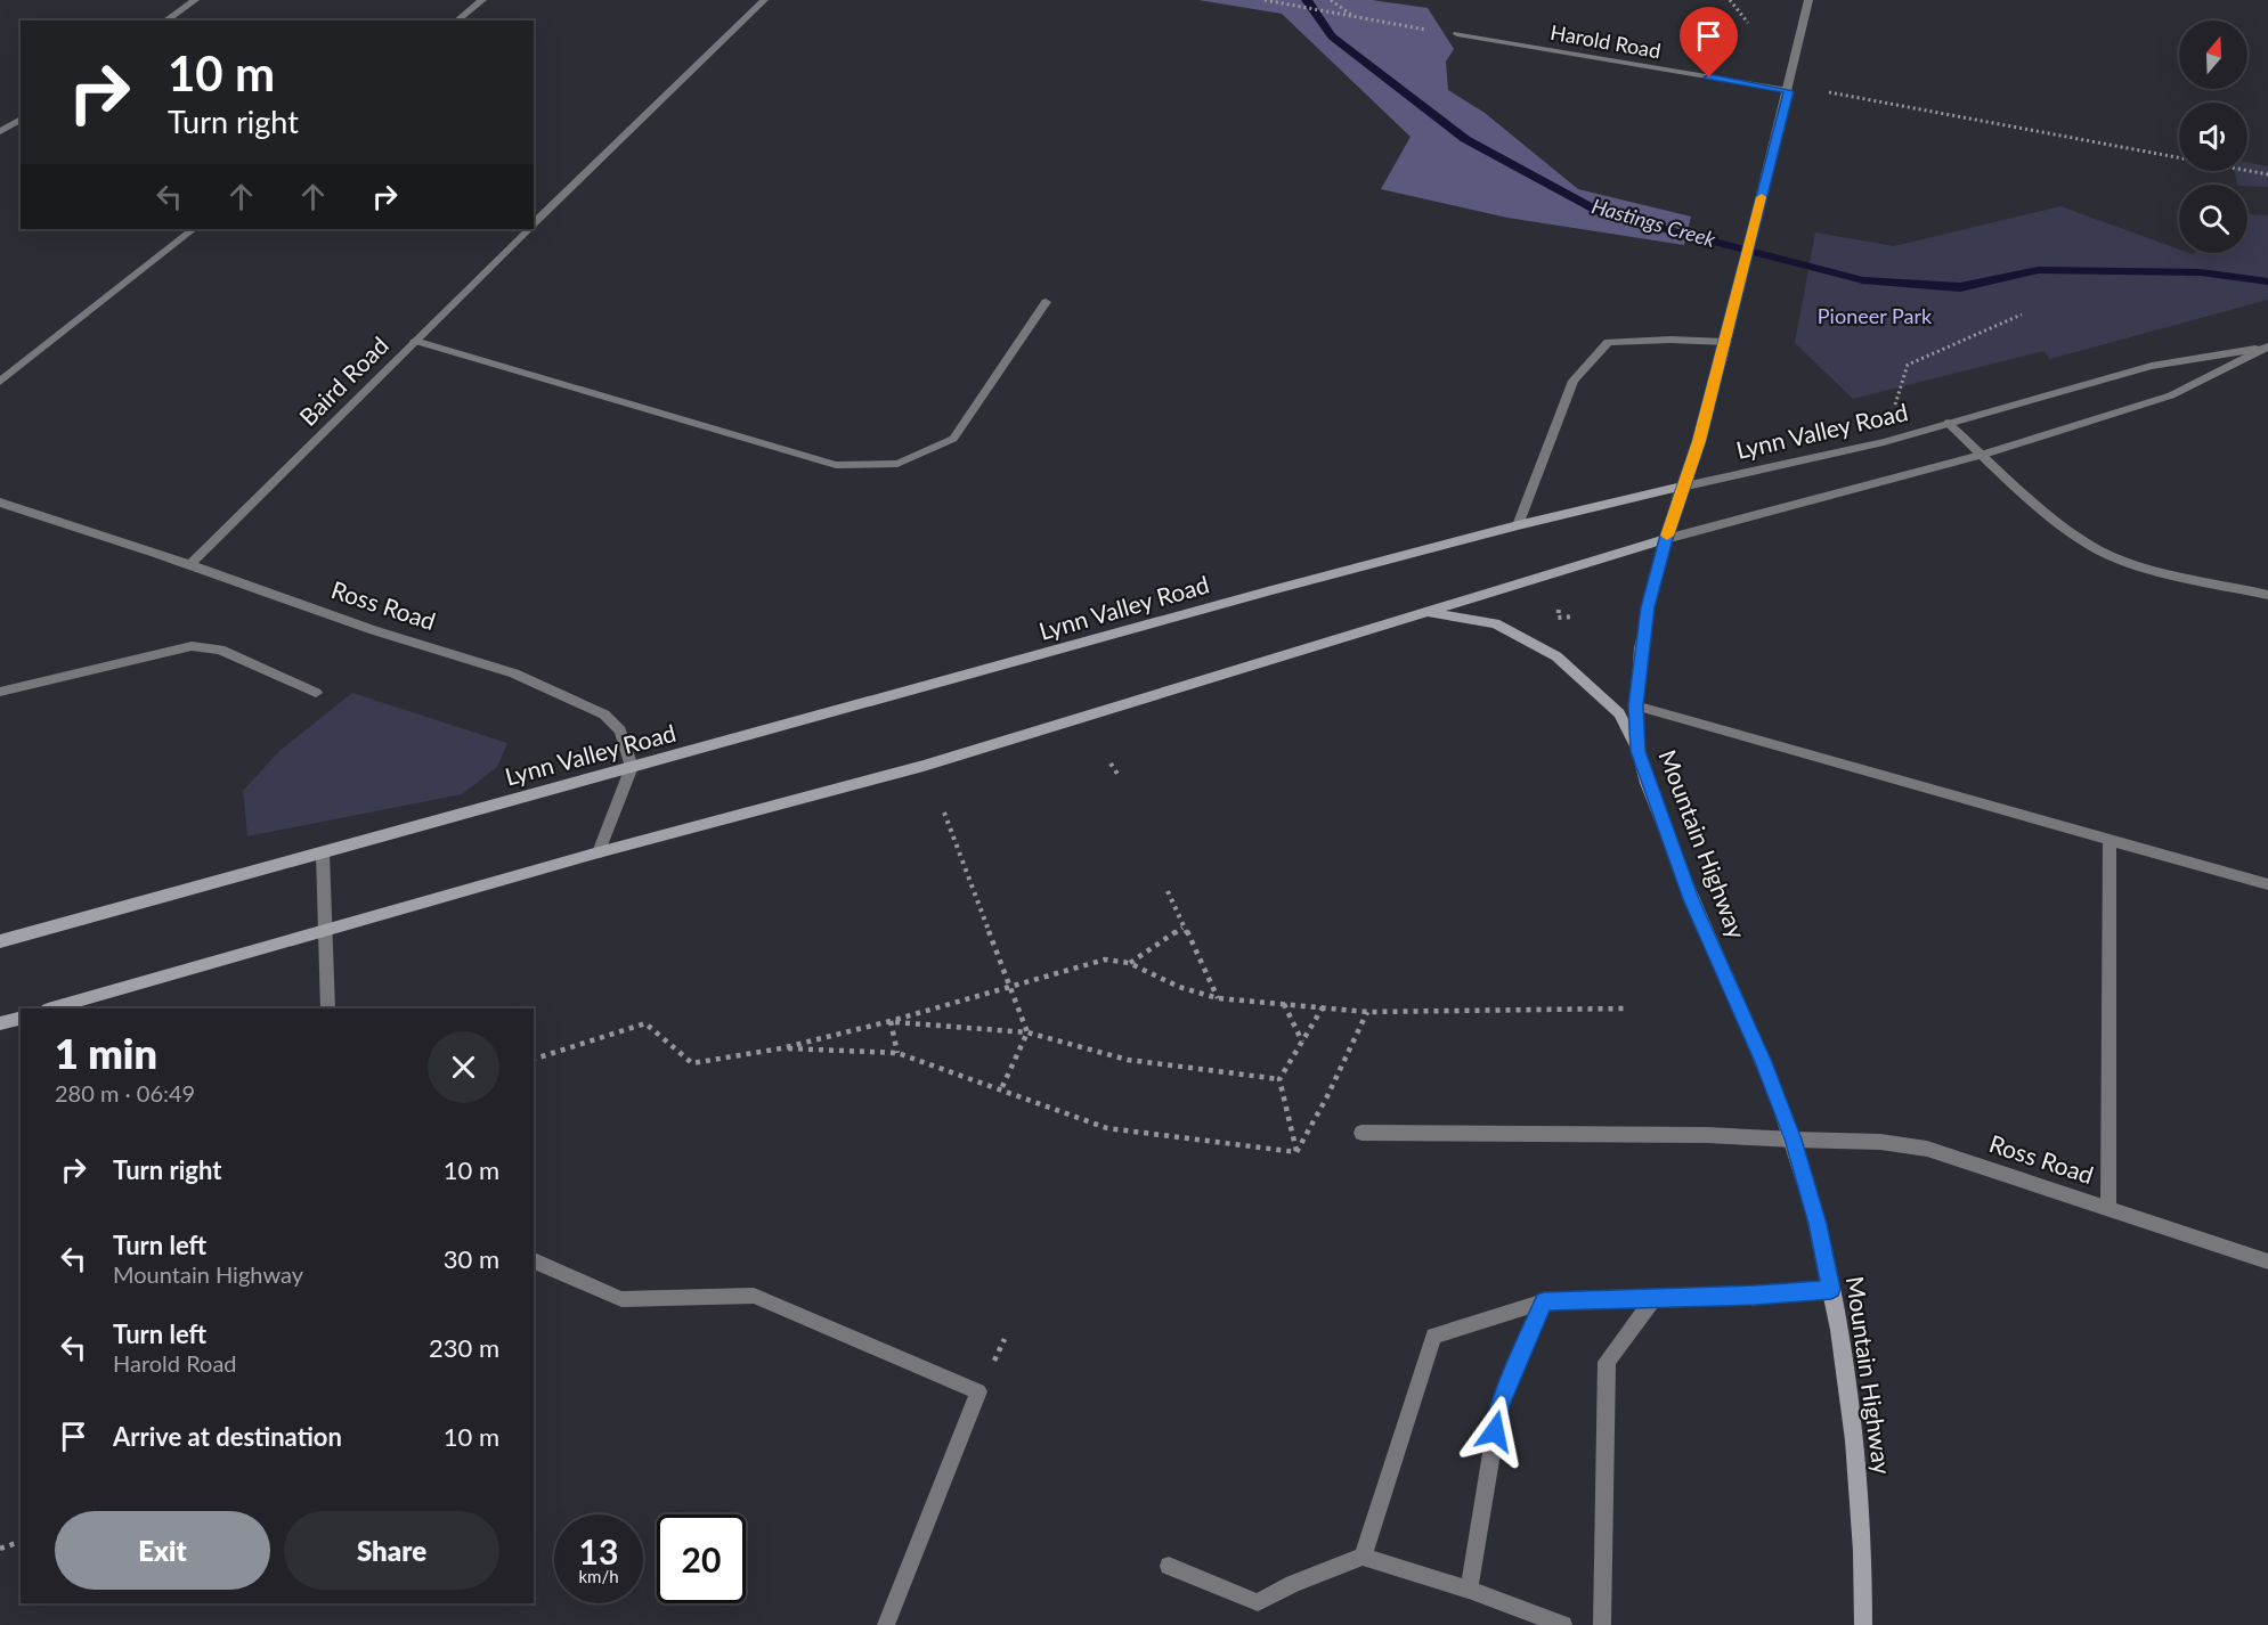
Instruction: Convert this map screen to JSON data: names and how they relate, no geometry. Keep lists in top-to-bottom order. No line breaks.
{"streets":{"main road":["Lynn Valley Road","Mountain Highway"],"street":["Harold Road","Baird Road","Ross Road"]},"crossings":[["Harold Road","Mountain Highway"],["Baird Road","Ross Road"],["Lynn Valley Road","Ross Road"],["Lynn Valley Road","Mountain Highway"],["Ross Road","Mountain Highway"]],"water":["Hastings Creek"],"parks":["Pioneer Park"],"north":"top","page":{"turn":["10 m","Turn right"],"heading":["1 min","280 m · 06:49"],"list":[{"name":"Turn right","value":"10 m"},{"name":"Turn left","note":"Mountain Highway","value":"30 m"},{"name":"Turn left","note":"Harold Road","value":"230 m"},{"name":"Arrive at destination","value":"10 m"}],"buttons":["Exit","Share"],"speed":"13 km/h","limit":"20"}}
